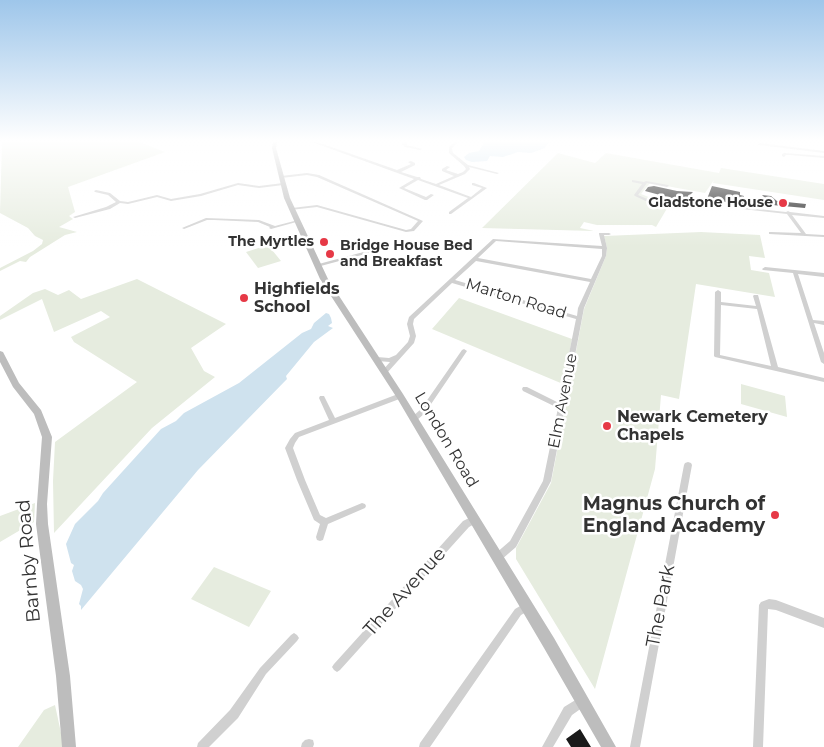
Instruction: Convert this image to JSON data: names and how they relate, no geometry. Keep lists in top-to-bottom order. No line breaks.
{"streets":{"main road":["London Road","Barnby Road"],"street":["Marton Road","Elm Avenue","The Avenue","The Park"]},"crossings":[["Marton Road","Elm Avenue"],["Elm Avenue","London Road"],["London Road","The Avenue"]],"places":["Gladstone House","The Myrtles","Bridge House Bed and Breakfast","Highfields School","Newark Cemetery Chapels","Magnus Church of England Academy"]}
